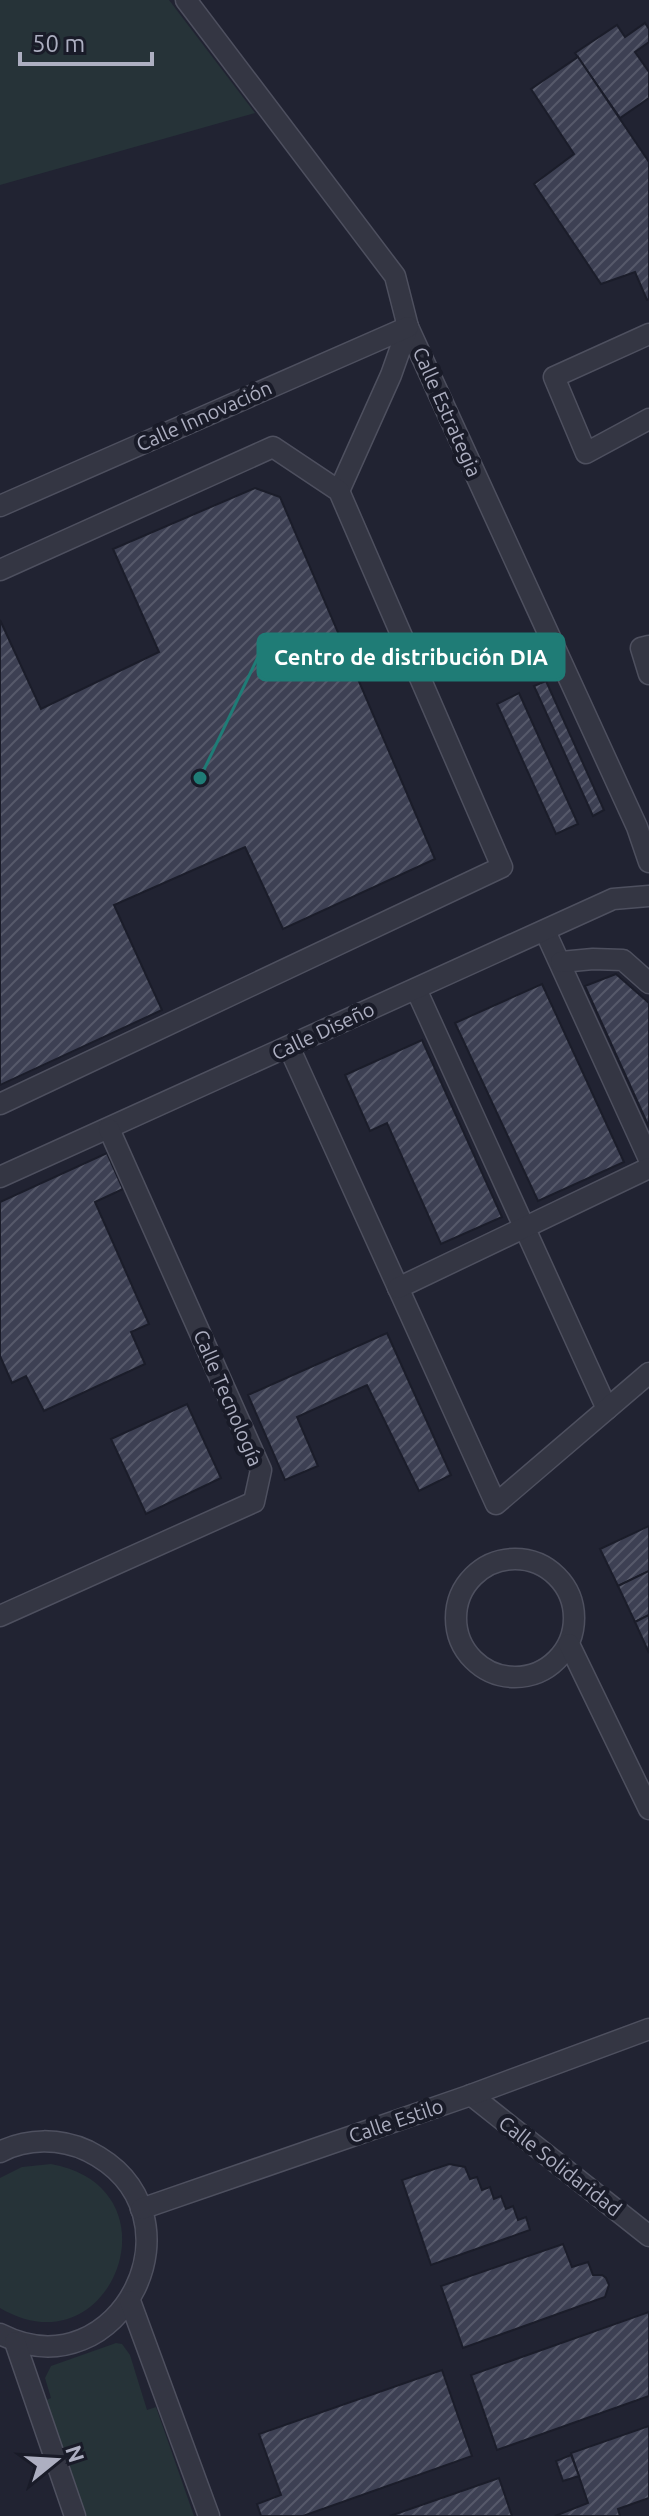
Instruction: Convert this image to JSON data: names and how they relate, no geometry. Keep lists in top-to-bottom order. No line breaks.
{"streets":{"street":["Calle Estrategia","Calle Innovación","Calle Diseño","Calle Tecnología","Calle Estilo","Calle Solidaridad"]},"crossings":[["Calle Estrategia","Calle Innovación"],["Calle Diseño","Calle Tecnología"],["Calle Estilo","Calle Solidaridad"]],"places":["Centro de distribución DIA"],"scale_bar":"50 m","north":"right"}
